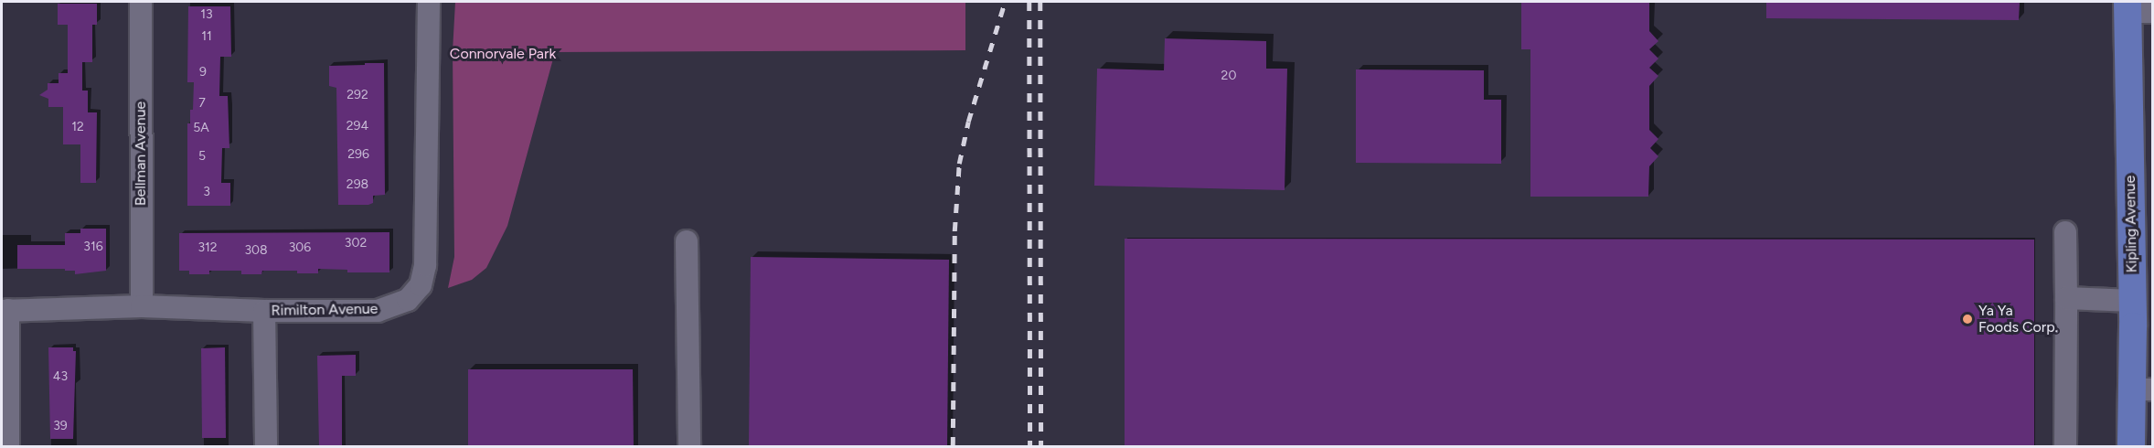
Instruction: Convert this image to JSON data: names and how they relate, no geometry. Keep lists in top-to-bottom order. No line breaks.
{"streets":{"main road":["Kipling Avenue"],"street":["Bellman Avenue","Rimilton Avenue"]},"crossings":[["Bellman Avenue","Rimilton Avenue"]],"parks":["Connorvale Park"],"places":["Ya Ya Foods Corp."],"house_numbers":["13","11","9","20","292","7","294","12","5A","296","5","298","3","302","316","312","306","308","43","39"]}
